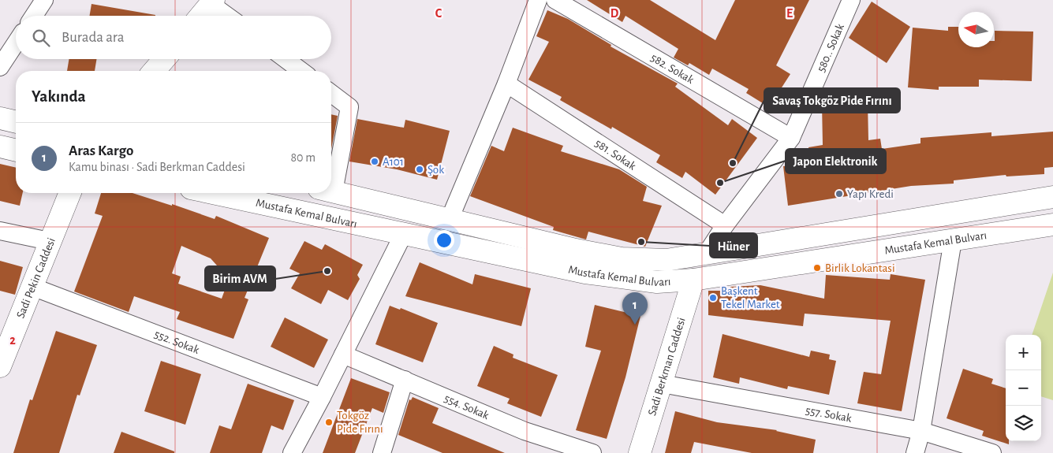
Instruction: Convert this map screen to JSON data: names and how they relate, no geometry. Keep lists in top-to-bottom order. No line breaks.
{"streets":{"main road":["Mustafa Kemal Bulvarı","Sadi Pekin Caddesi","Sadi Berkman Caddesi"],"street":["580.. Sokak","582. Sokak","581. Sokak","552. Sokak","554. Sokak","557. Sokak"]},"crossings":[["580.. Sokak","582. Sokak"],["580.. Sokak","581. Sokak"],["580.. Sokak","Mustafa Kemal Bulvarı"],["Mustafa Kemal Bulvarı","Sadi Berkman Caddesi"],["Sadi Pekin Caddesi","552. Sokak"],["Sadi Berkman Caddesi","557. Sokak"]],"places":["A101","Savaş Tokgöz Pide Fırını","Şok","Japon Elektronik","Yapı Kredi","Hüner","Birlik Lokantasi","Birim AVM","Başkent Tekel Market","Tokgöz Pide Fırını"],"north":"left","page":{"search":"Burada ara","heading":"Yakında","list":[{"mark":"1","name":"Aras Kargo","note":"Kamu binası · Sadi Berkman Caddesi","value":"80 m"}],"pins":"1","map_buttons":["+","−"]},"grid":{"columns":["C","D","E"],"rows":["2"]}}
